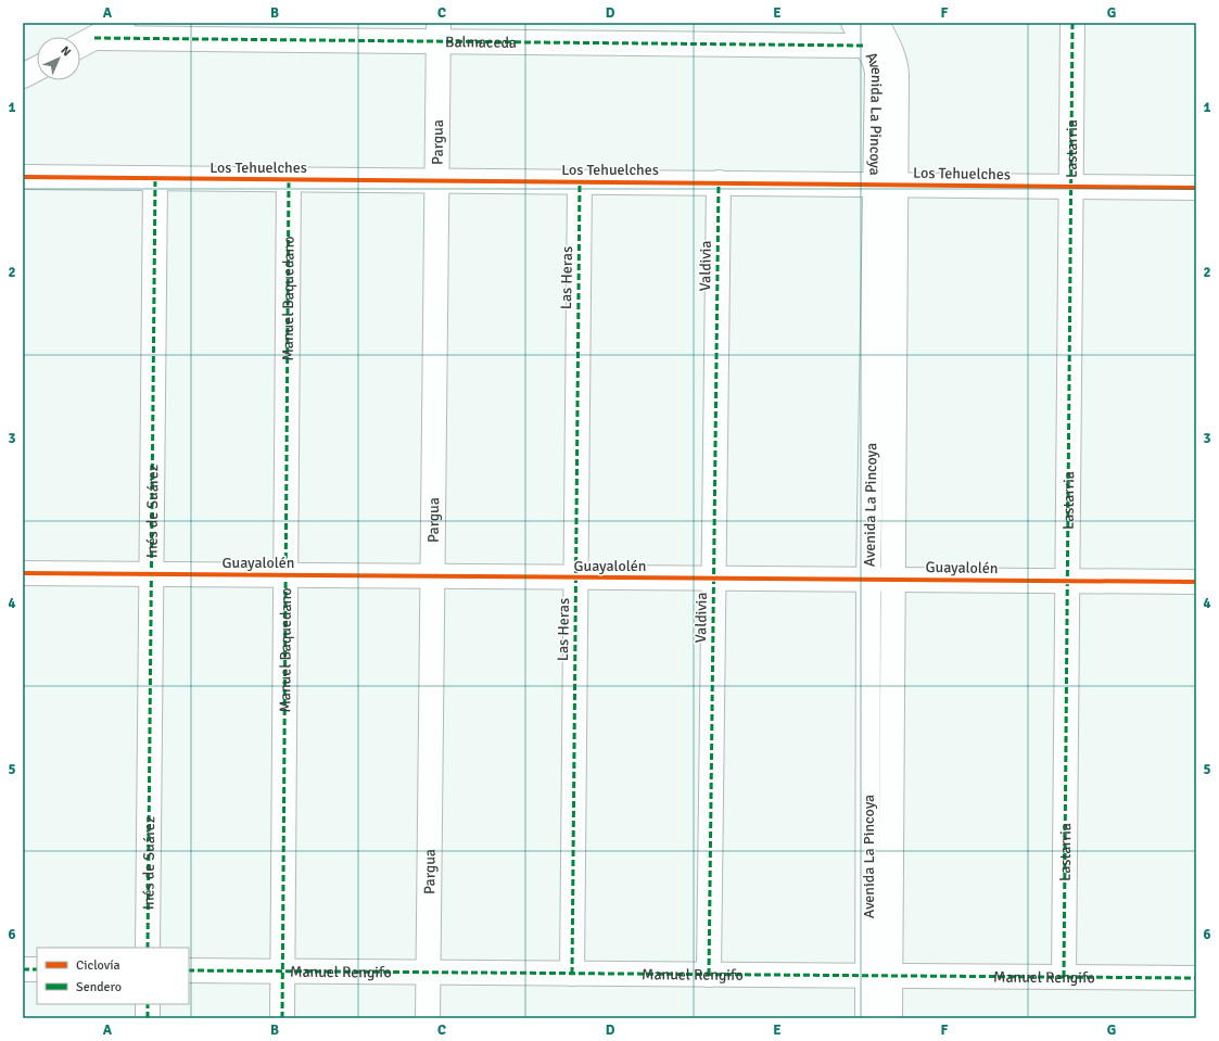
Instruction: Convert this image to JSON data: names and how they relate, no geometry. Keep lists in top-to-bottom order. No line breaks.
{"streets":{"street":["Balmaceda","Avenida La Pincoya","Pargua","Lastarria","Los Tehuelches","Valdivia","Las Heras","Manuel Baquedano","Inés de Suárez","Guayalolén","Manuel Rengifo"]},"crossings":[["Balmaceda","Avenida La Pincoya"],["Balmaceda","Pargua"],["Avenida La Pincoya","Los Tehuelches"],["Avenida La Pincoya","Guayalolén"],["Avenida La Pincoya","Manuel Rengifo"],["Pargua","Los Tehuelches"],["Pargua","Guayalolén"],["Pargua","Manuel Rengifo"],["Lastarria","Los Tehuelches"],["Lastarria","Guayalolén"],["Lastarria","Manuel Rengifo"],["Los Tehuelches","Valdivia"],["Los Tehuelches","Las Heras"],["Los Tehuelches","Manuel Baquedano"],["Los Tehuelches","Inés de Suárez"],["Valdivia","Guayalolén"],["Valdivia","Manuel Rengifo"],["Las Heras","Guayalolén"],["Las Heras","Manuel Rengifo"],["Manuel Baquedano","Guayalolén"],["Manuel Baquedano","Manuel Rengifo"],["Inés de Suárez","Guayalolén"]],"legend":["Ciclovía","Sendero"],"north":"top right","grid":{"columns":["A","B","C","D","E","F","G"],"rows":["1","2","3","4","5","6"]}}
